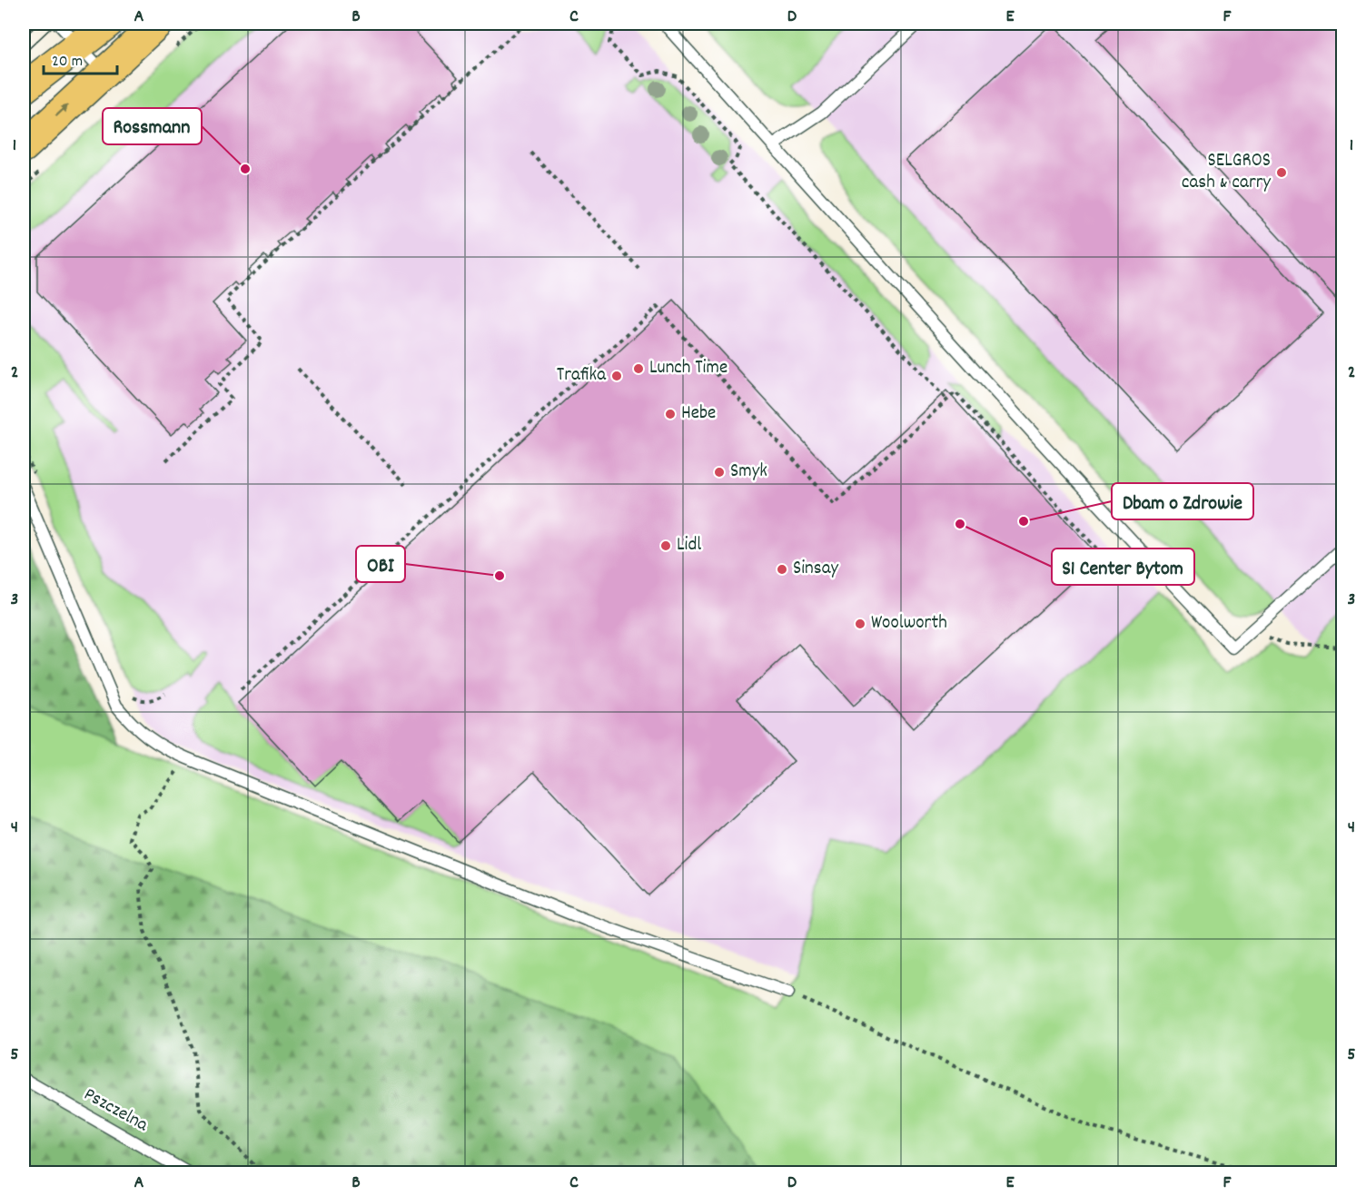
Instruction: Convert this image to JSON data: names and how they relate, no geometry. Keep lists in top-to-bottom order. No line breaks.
{"streets":{"lane":["Pszczelna"]},"places":["Rossmann","SELGROS cash & carry","Lunch Time","Trafika","Hebe","Smyk","Dbam o Zdrowie","S1 Center Bytom","Lidl","Sinsay","OBI","Woolworth"],"scale_bar":"20 m","grid":{"columns":["A","B","C","D","E","F"],"rows":["1","2","3","4","5"]}}
